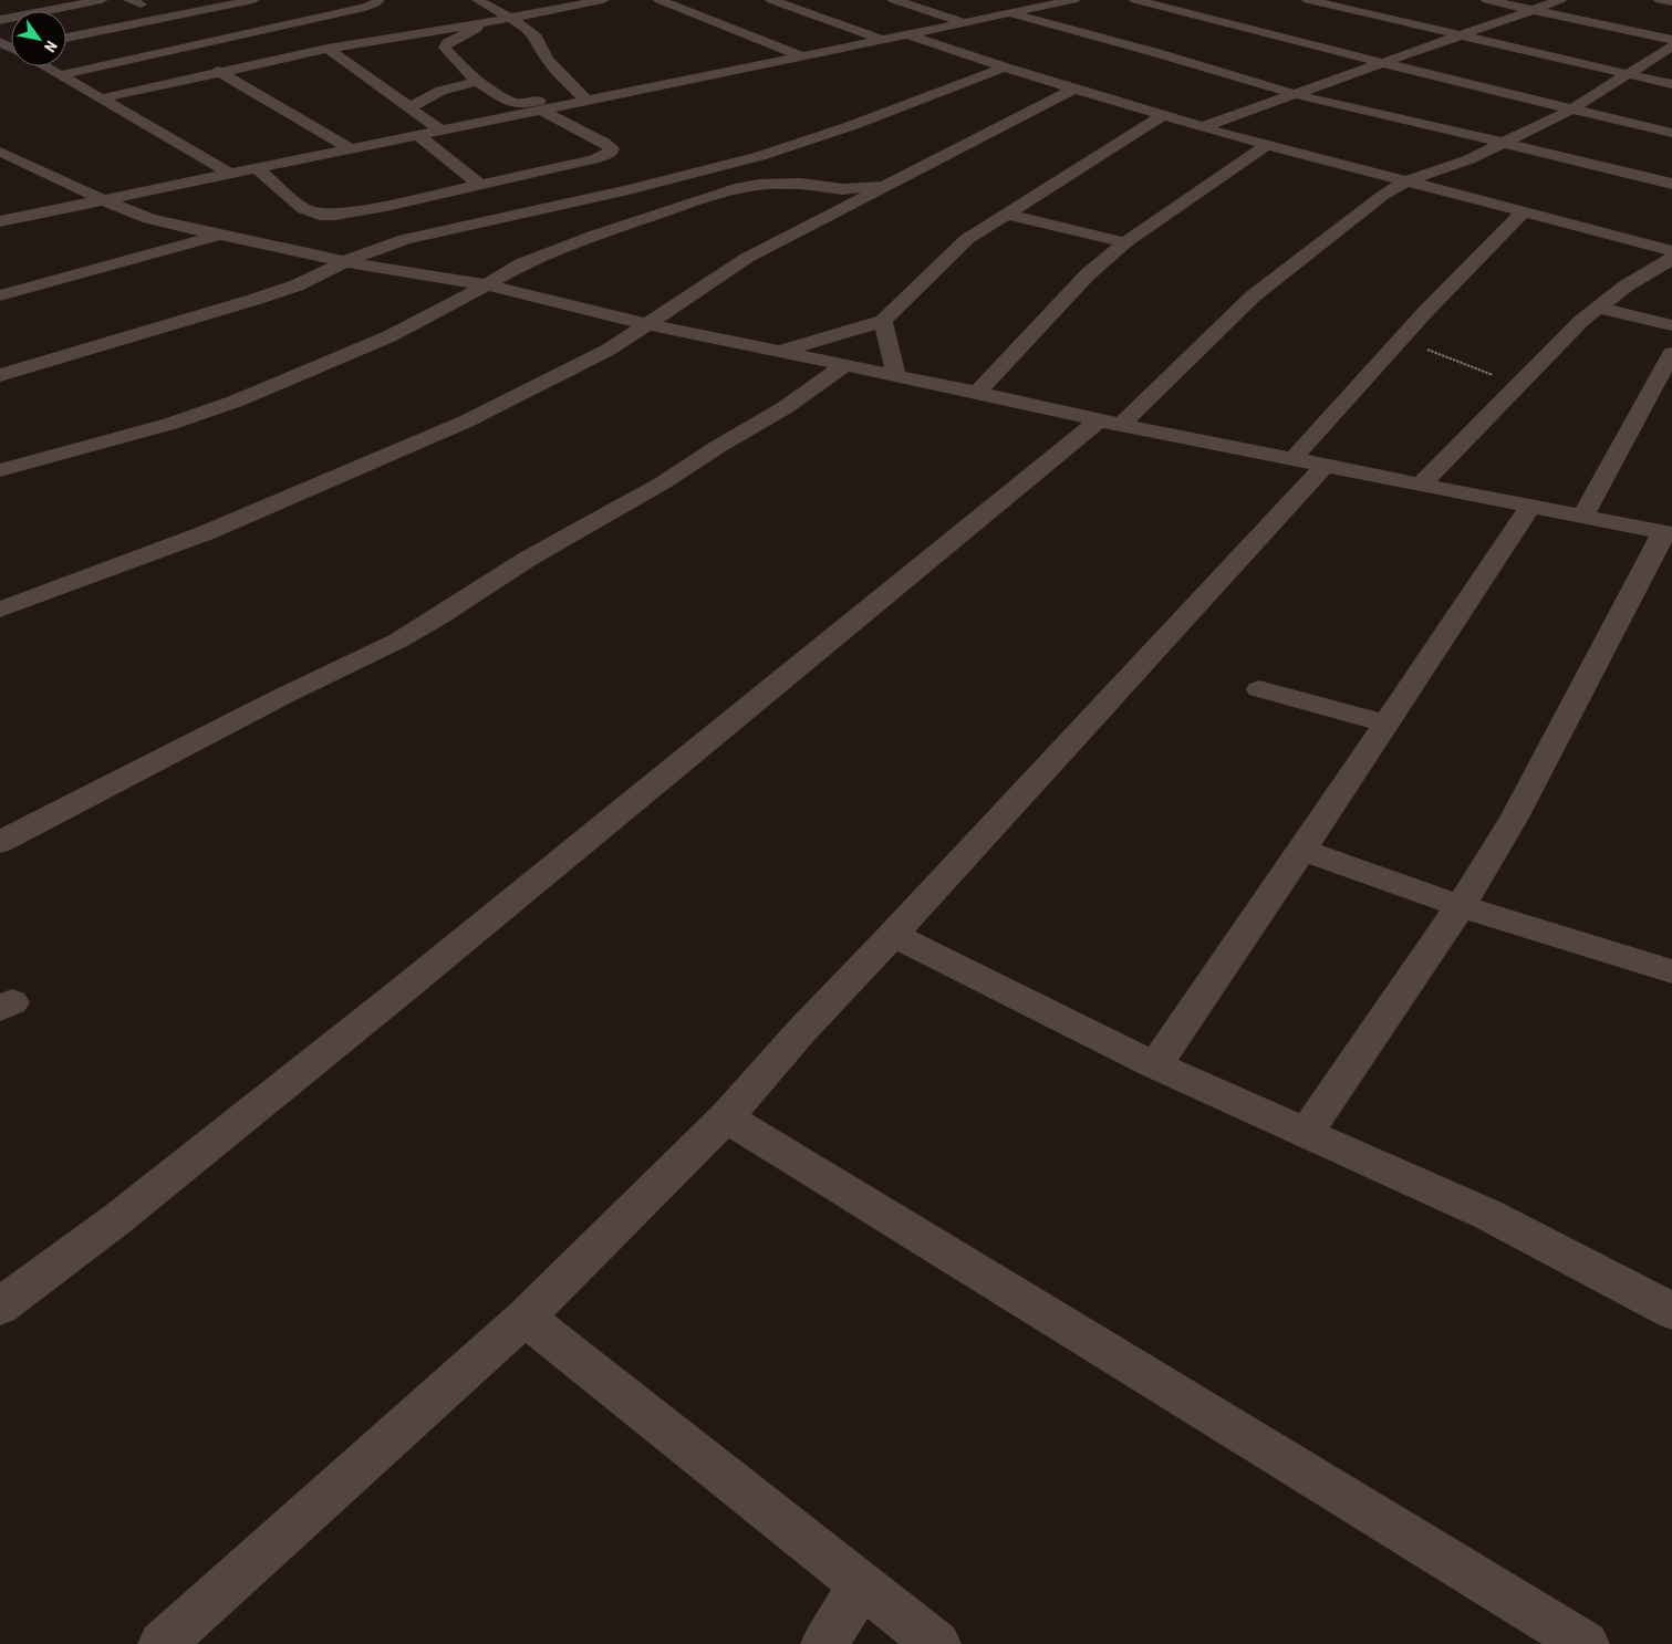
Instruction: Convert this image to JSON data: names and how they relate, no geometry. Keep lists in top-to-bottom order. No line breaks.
{"north":"bottom right"}
